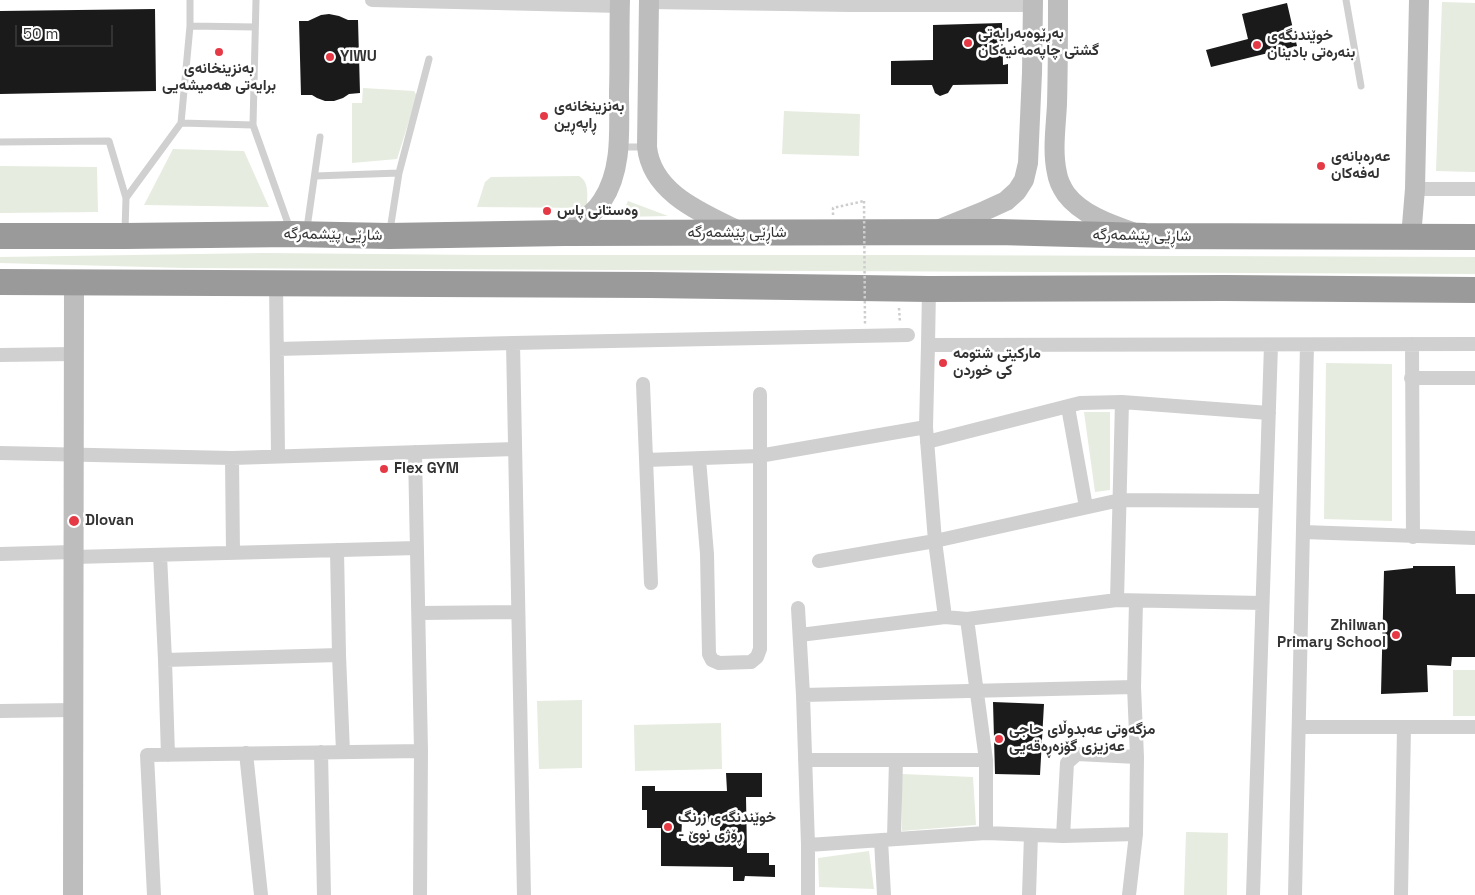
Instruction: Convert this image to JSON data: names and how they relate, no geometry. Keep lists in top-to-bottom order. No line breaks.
{"streets":{"highway":["شاڕێی پێشمەرگە"]},"places":["بەڕێوەبەرایەتی گشتی چاپەمەنیەکان","خوێندنگەی بنەرەتی بادینان","بەنزینخانەی برایەتی هەمیشەیی","YIWU","بەنزینخانەی ڕاپەڕین","عەرەبانەی لەفەکان","وەستانی پاس","مارکیتی شتومه کی خوردن","Flex GYM","Dlovan","Zhilwan Primary School","مزگەوتی عەبدوڵای حاجی عەزیزی گۆزەڕەقەیی","خوێندنگەی زرنگ - ڕۆژی نوێ"],"scale_bar":"50 m"}
